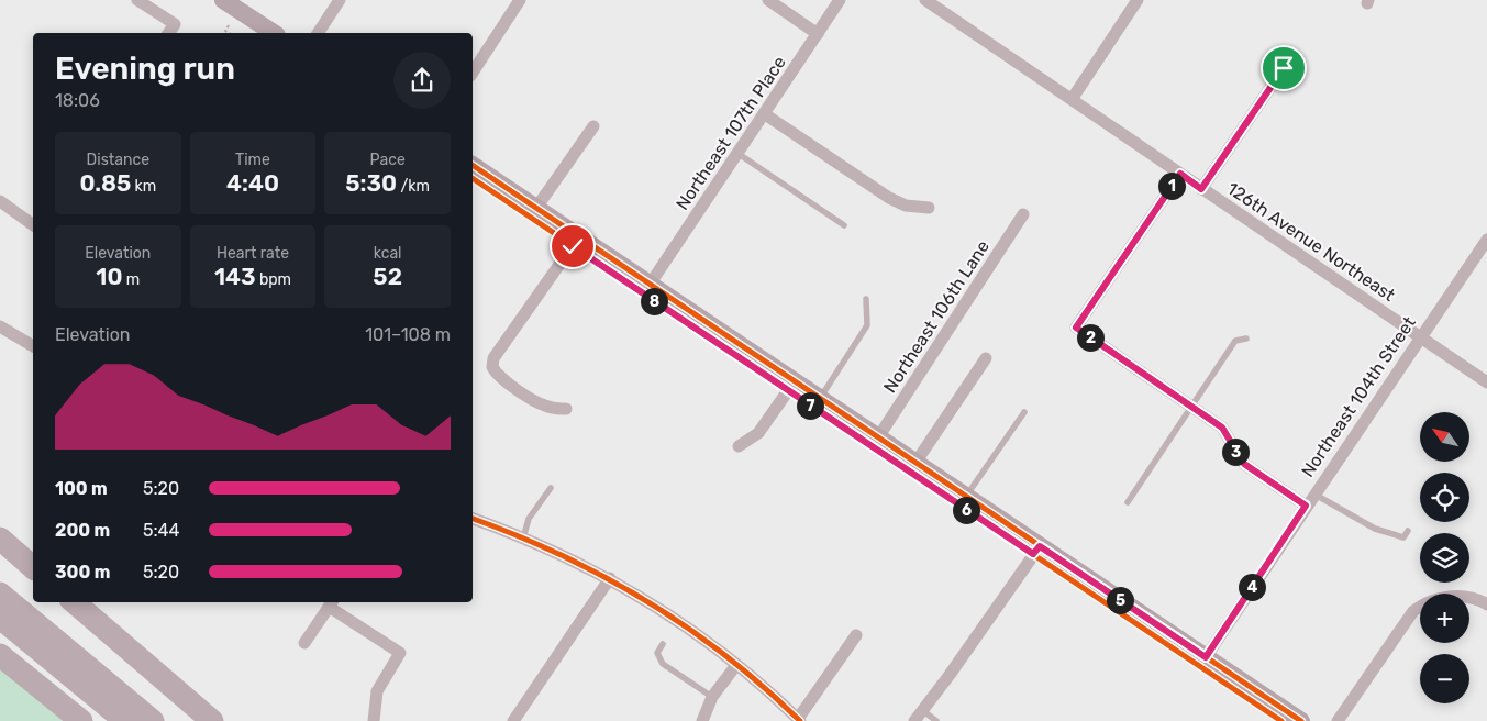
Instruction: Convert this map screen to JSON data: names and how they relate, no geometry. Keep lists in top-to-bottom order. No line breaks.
{"streets":{"street":["Northeast 107th Place","126th Avenue Northeast","Northeast 106th Lane","Northeast 104th Street"]},"crossings":[["126th Avenue Northeast","Northeast 104th Street"]],"north":"top left","page":{"heading":["Evening run","18:06"],"stats":[["Distance","0.85 km"],["Time","4:40"],["Pace","5:30 /km"],["Elevation","10 m"],["Heart rate","143 bpm"],["kcal","52"]],"pins":["1","8","2","7","3","6","4","5"],"chart":["Elevation","101–108 m"],"map_buttons":["+","−"],"list":[{"name":"100 m","note":"5:20"},{"name":"200 m","note":"5:44"},{"name":"300 m","note":"5:20"}]}}
